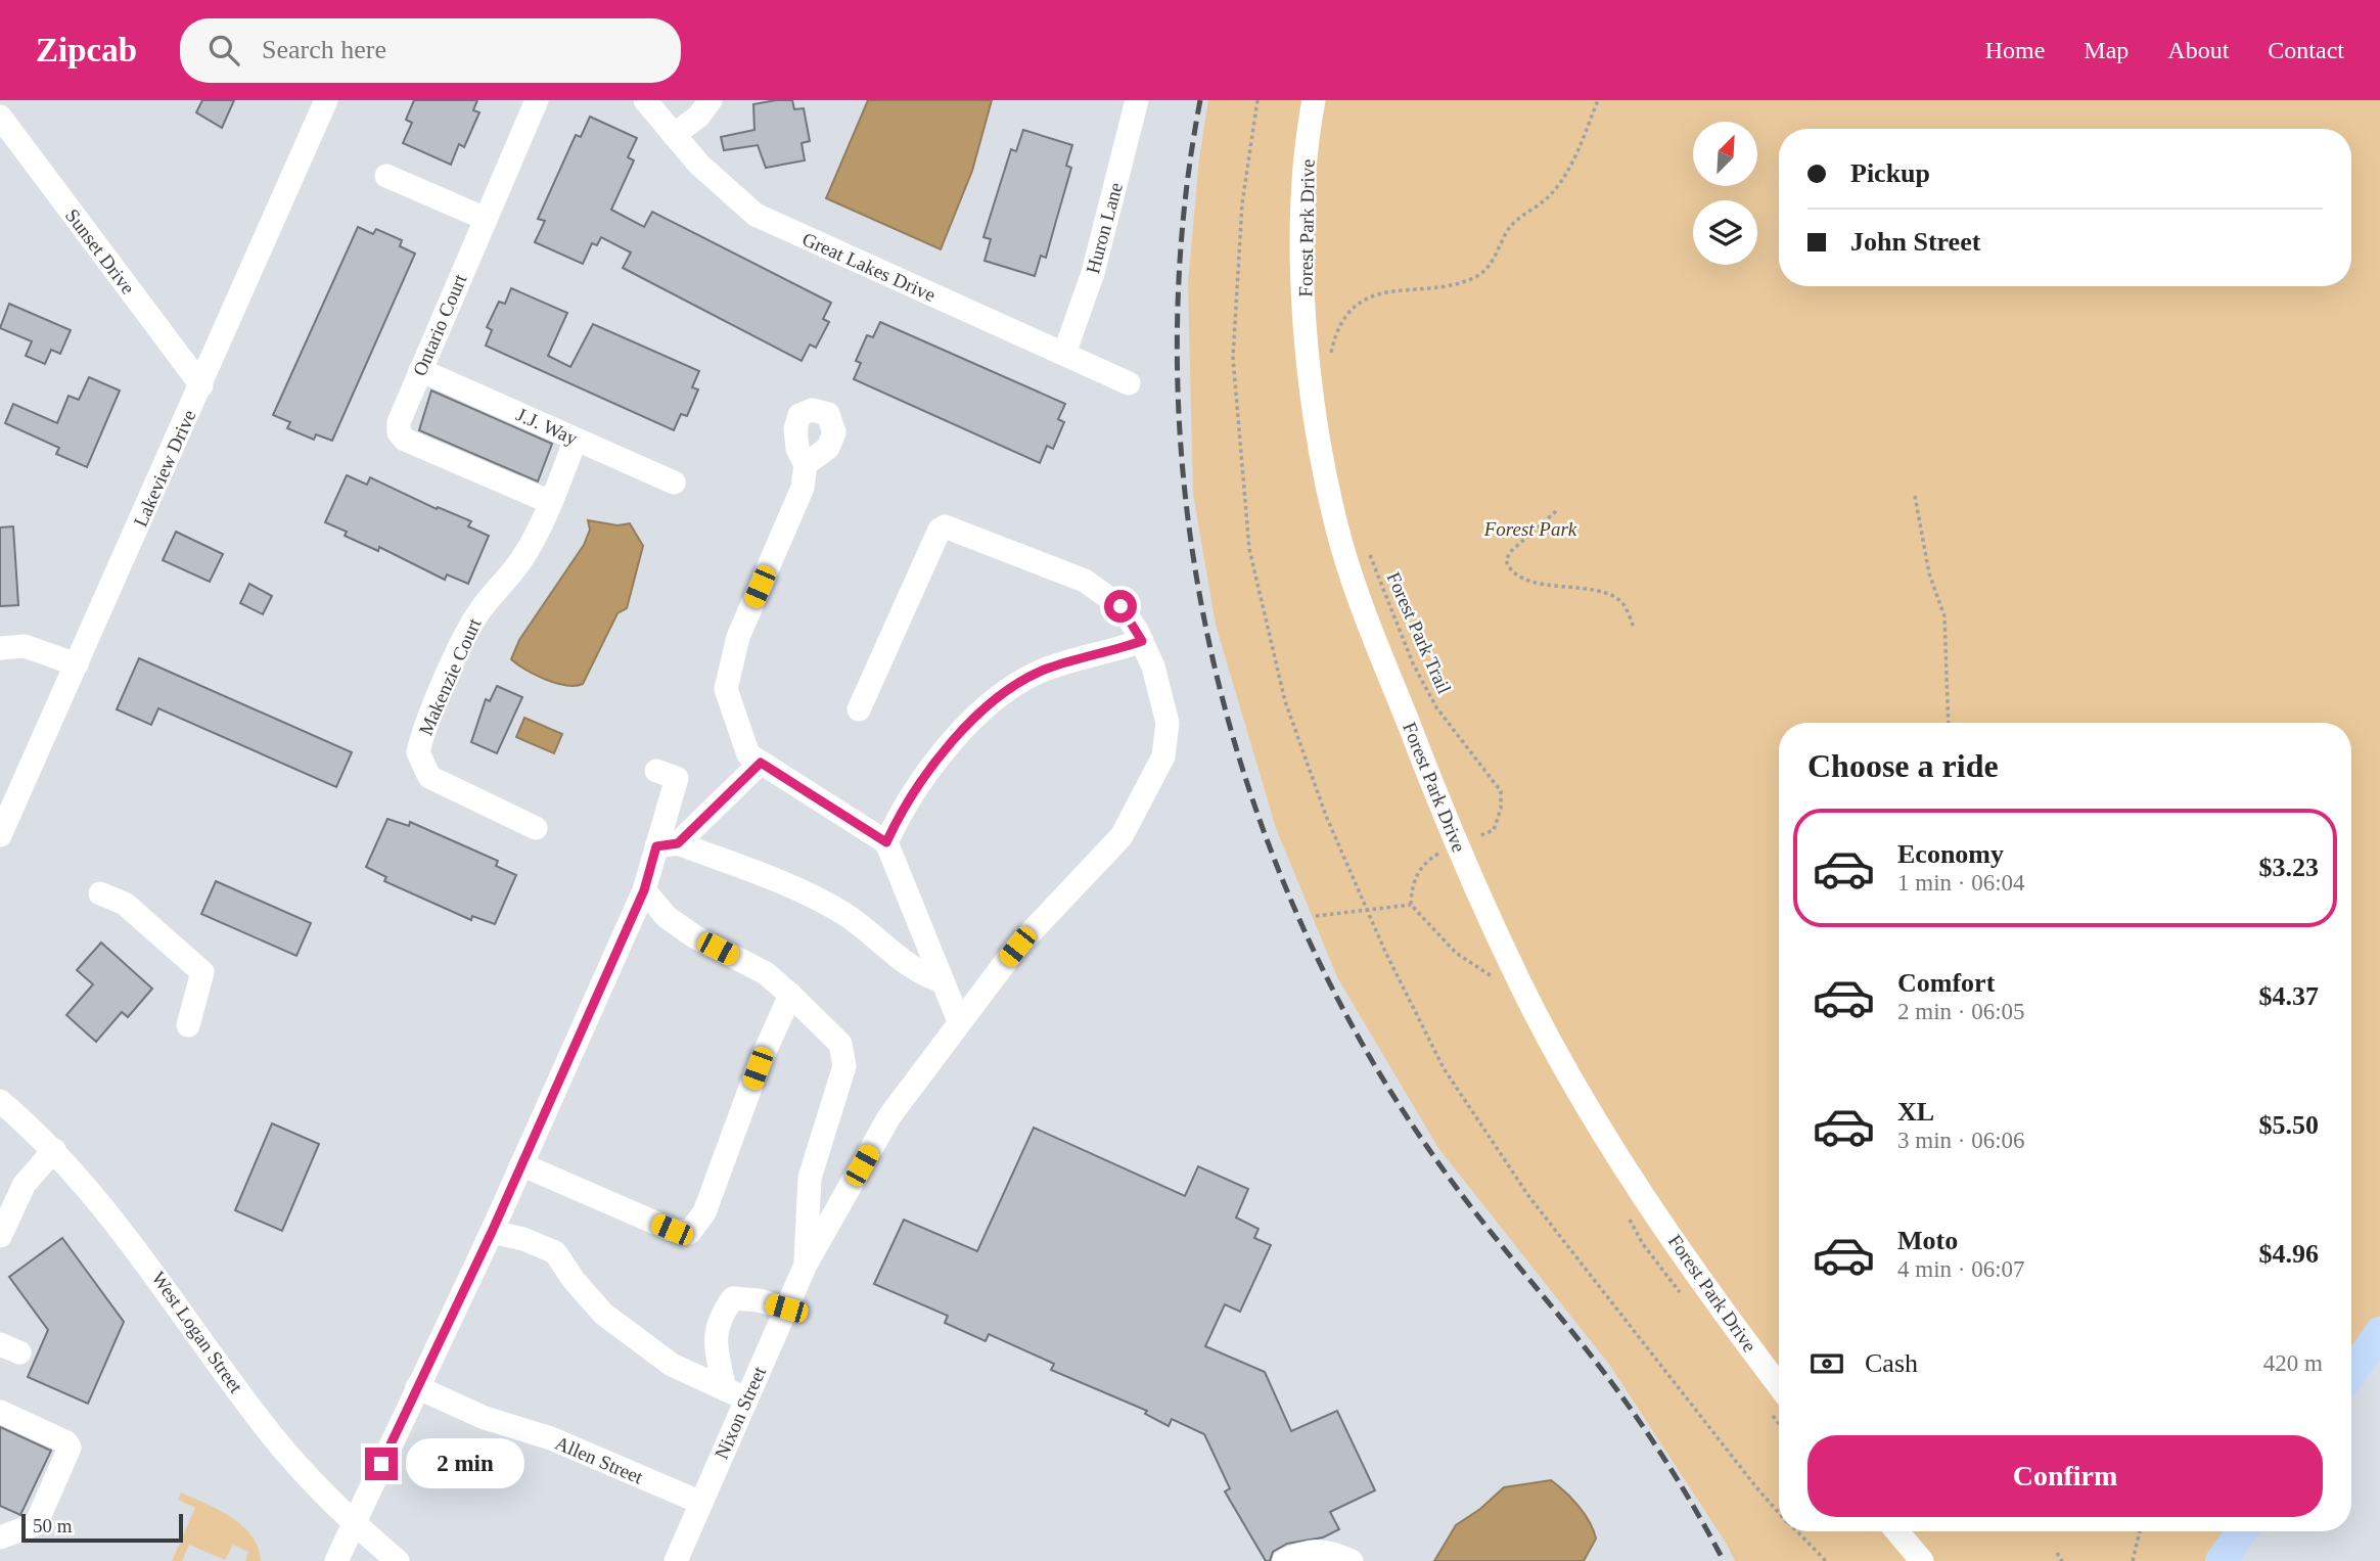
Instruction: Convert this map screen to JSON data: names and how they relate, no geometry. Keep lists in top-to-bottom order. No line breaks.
{"streets":{"street":["Huron Lane","Forest Park Drive","Sunset Drive","Great Lakes Drive","Ontario Court","J.J. Way","Lakeview Drive","Makenzie Court","West Logan Street","Nixon Street","Allen Street"],"path":["Forest Park Trail"]},"crossings":[["Huron Lane","Great Lakes Drive"],["Forest Park Drive","Forest Park Trail"],["Sunset Drive","Lakeview Drive"],["Ontario Court","J.J. Way"],["Ontario Court","Makenzie Court"],["J.J. Way","Makenzie Court"],["Nixon Street","Allen Street"]],"parks":["Forest Park"],"scale_bar":"50 m","north":"top right","page":{"header":"Zipcab","search":"Search here","nav":["Home","Map","About","Contact"],"banner":["Pickup","John Street"],"heading":"Choose a ride","list":[{"name":"Economy","note":"1 min · 06:04","value":"$3.23"},{"name":"Comfort","note":"2 min · 06:05","value":"$4.37"},{"name":"XL","note":"3 min · 06:06","value":"$5.50"},{"name":"Moto","note":"4 min · 06:07","value":"$4.96"}],"pay":["Cash","420 m"],"buttons":"Confirm","bubble":"2 min","scale":"50 m"}}
